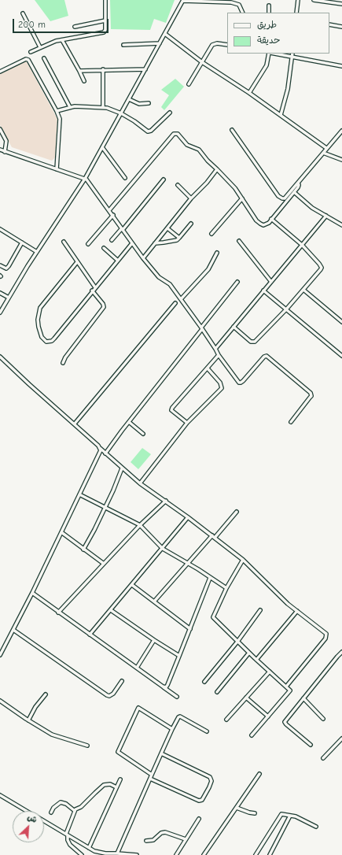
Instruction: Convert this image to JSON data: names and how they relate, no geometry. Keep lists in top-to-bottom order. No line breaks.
{"legend":["طريق","حديقة"],"scale_bar":"200 m","north":"top right"}
